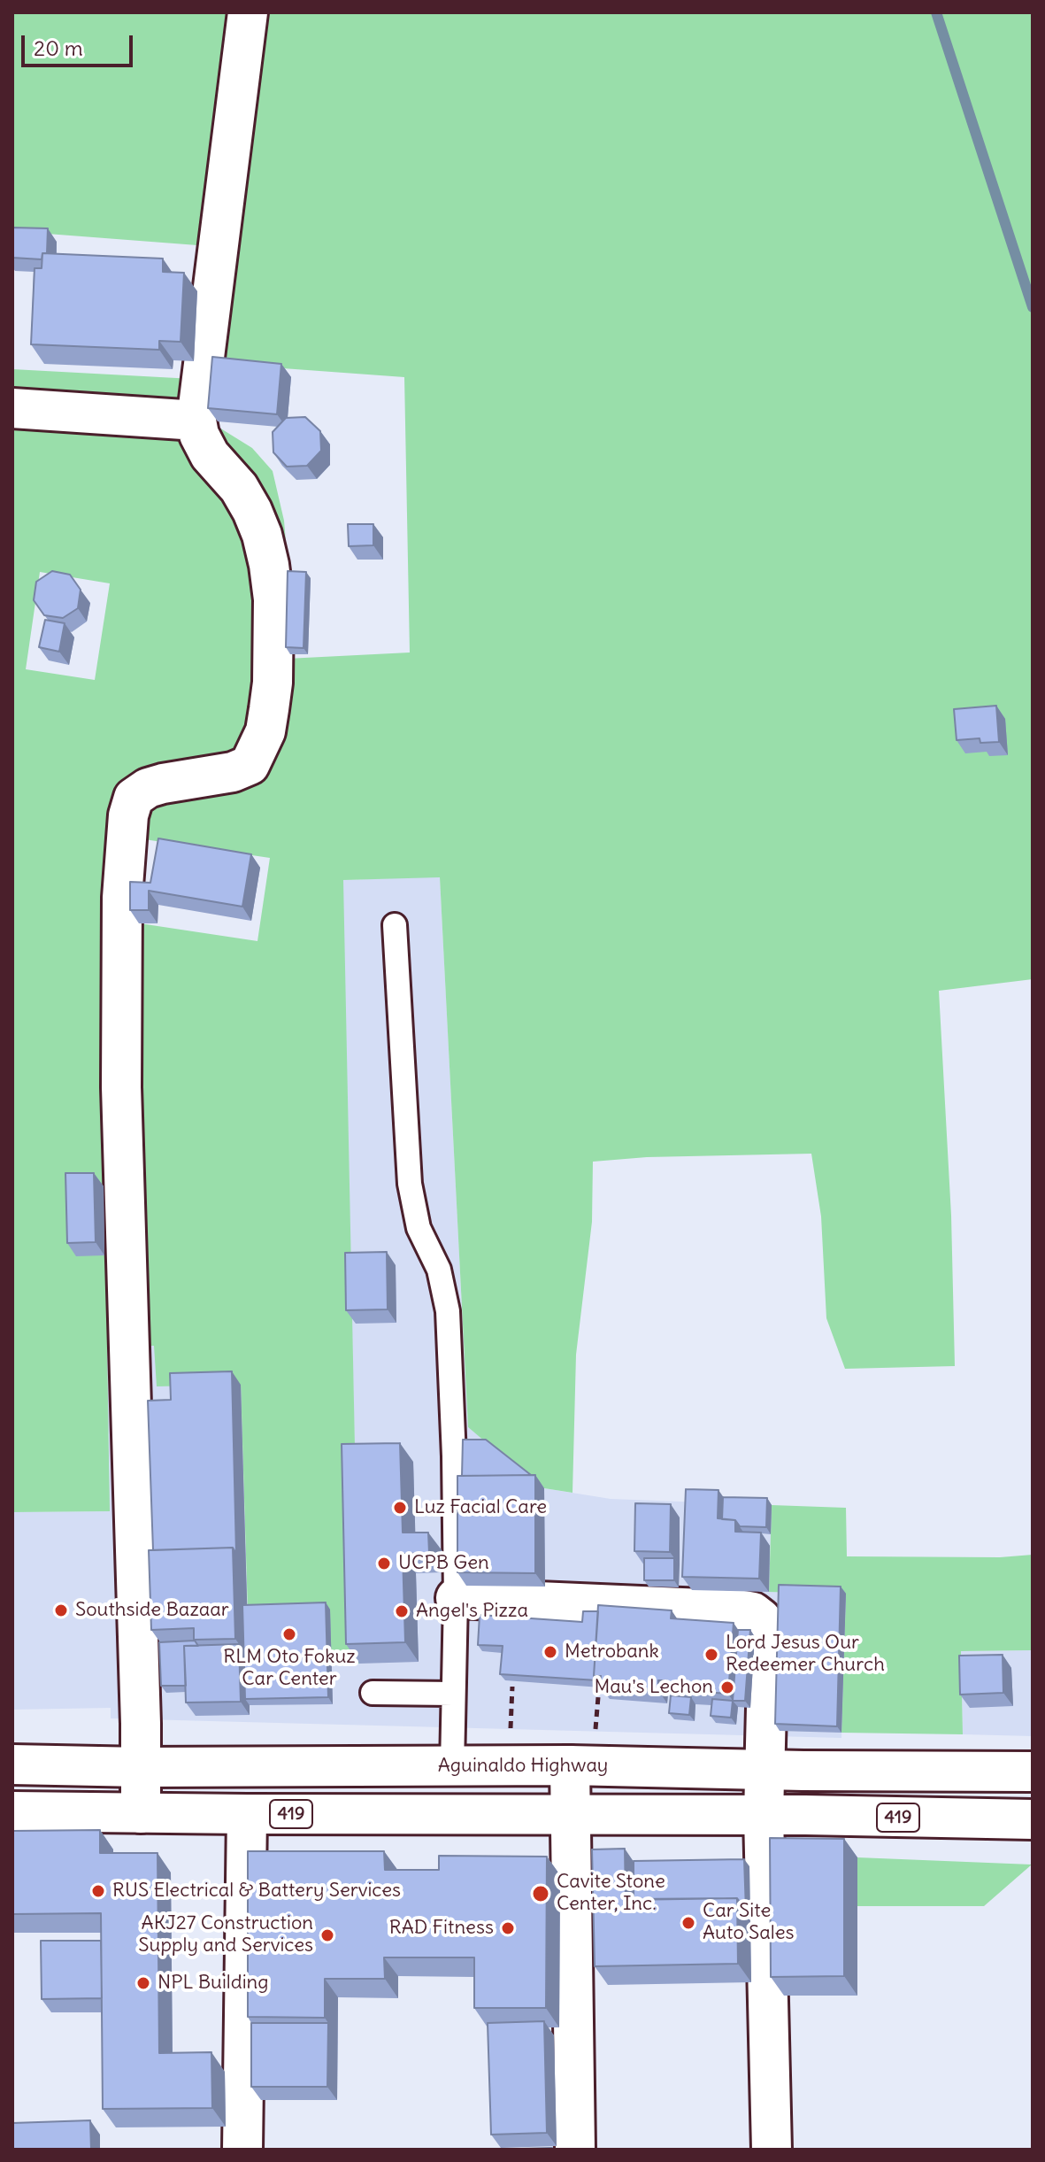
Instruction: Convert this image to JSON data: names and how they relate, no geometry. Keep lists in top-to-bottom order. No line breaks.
{"streets":{"main road":["Aguinaldo Highway","419"]},"places":["Luz Facial Care","UCPB Gen","Southside Bazaar","Angel's Pizza","RLM Oto Fokuz Car Center","Metrobank","Lord Jesus Our Redeemer Church","Mau's Lechon","RUS Electrical & Battery Services","Cavite Stone Center, Inc.","Car Site Auto Sales","RAD Fitness","AKJ27 Construction Supply and Services","NPL Building"],"scale_bar":"20 m"}
